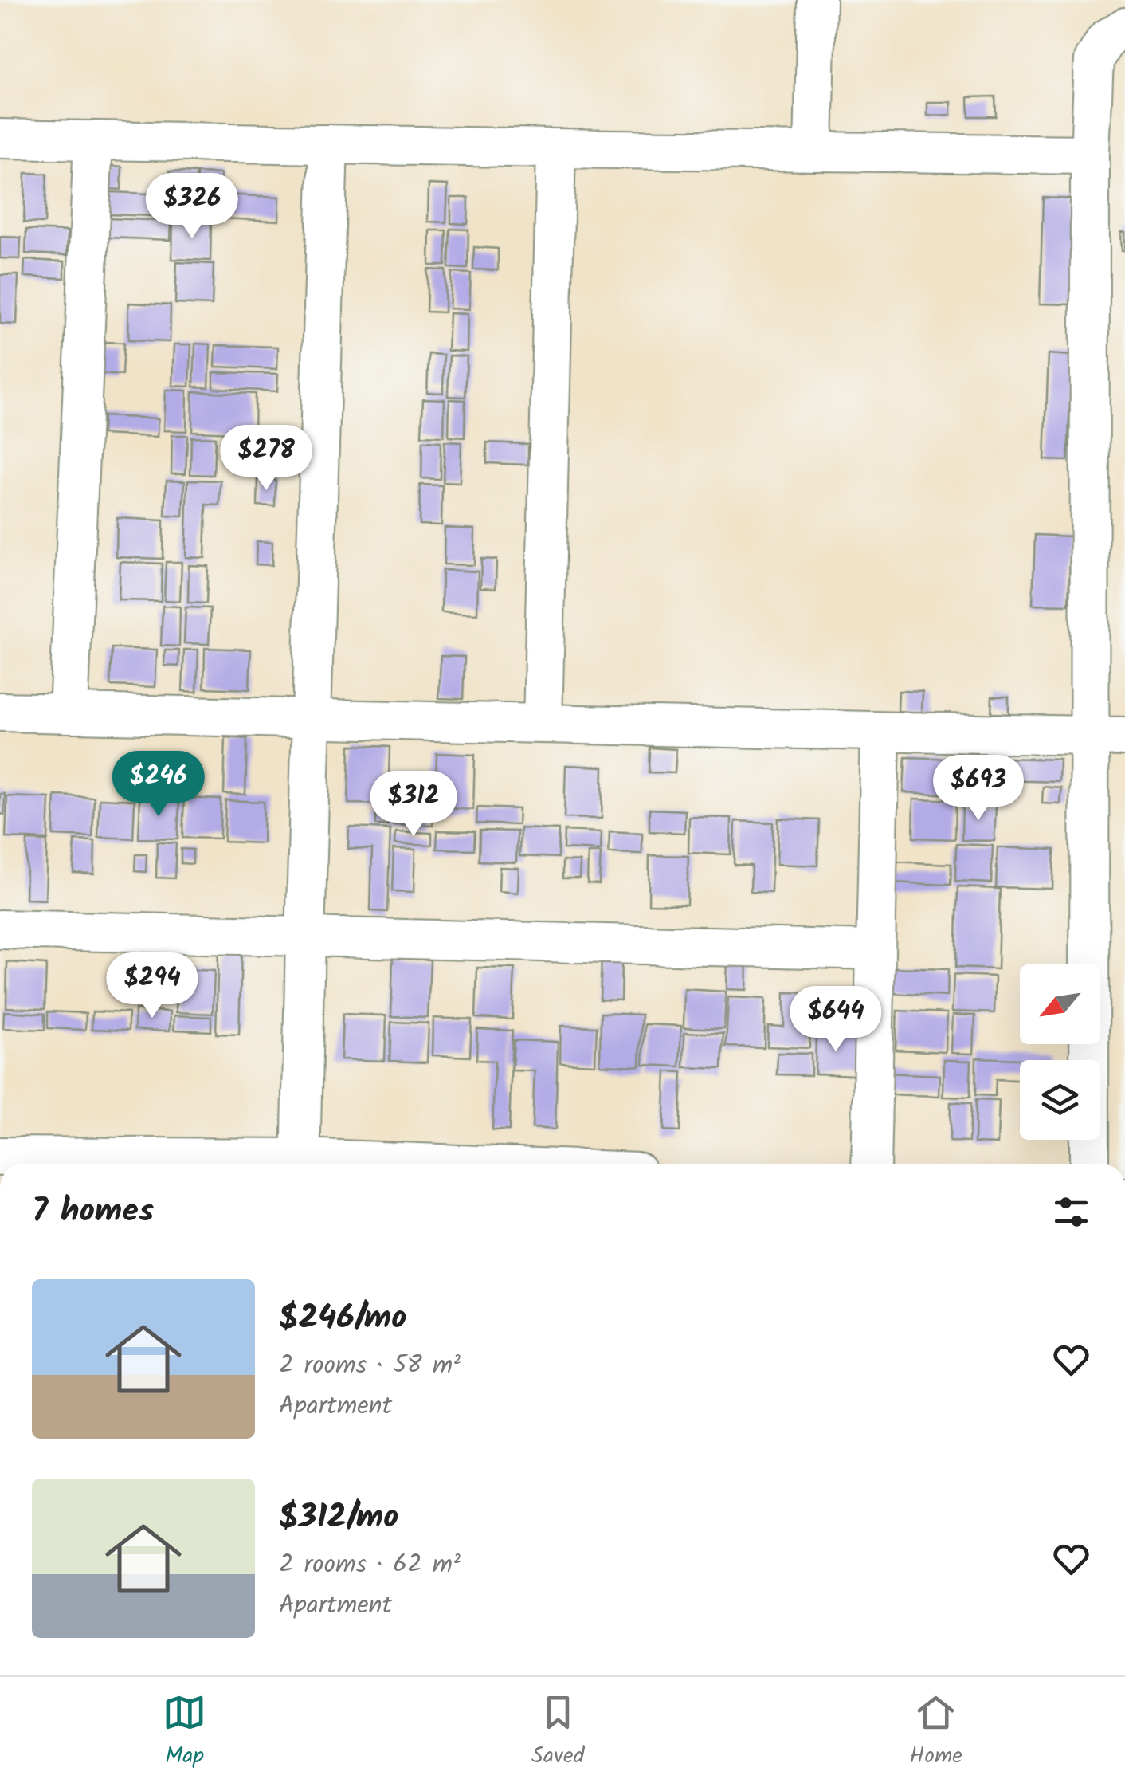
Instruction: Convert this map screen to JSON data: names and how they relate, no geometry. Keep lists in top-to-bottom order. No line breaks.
{"north":"bottom left","page":{"price":["$326","$278","$246","$693","$312","$294","$644"],"heading":"7 homes","list":[{"name":"$246/mo","note":"2 rooms · 58 m² · Apartment"},{"name":"$312/mo","note":"2 rooms · 62 m² · Apartment"}],"tabs":["Map","Saved","Home"]}}
